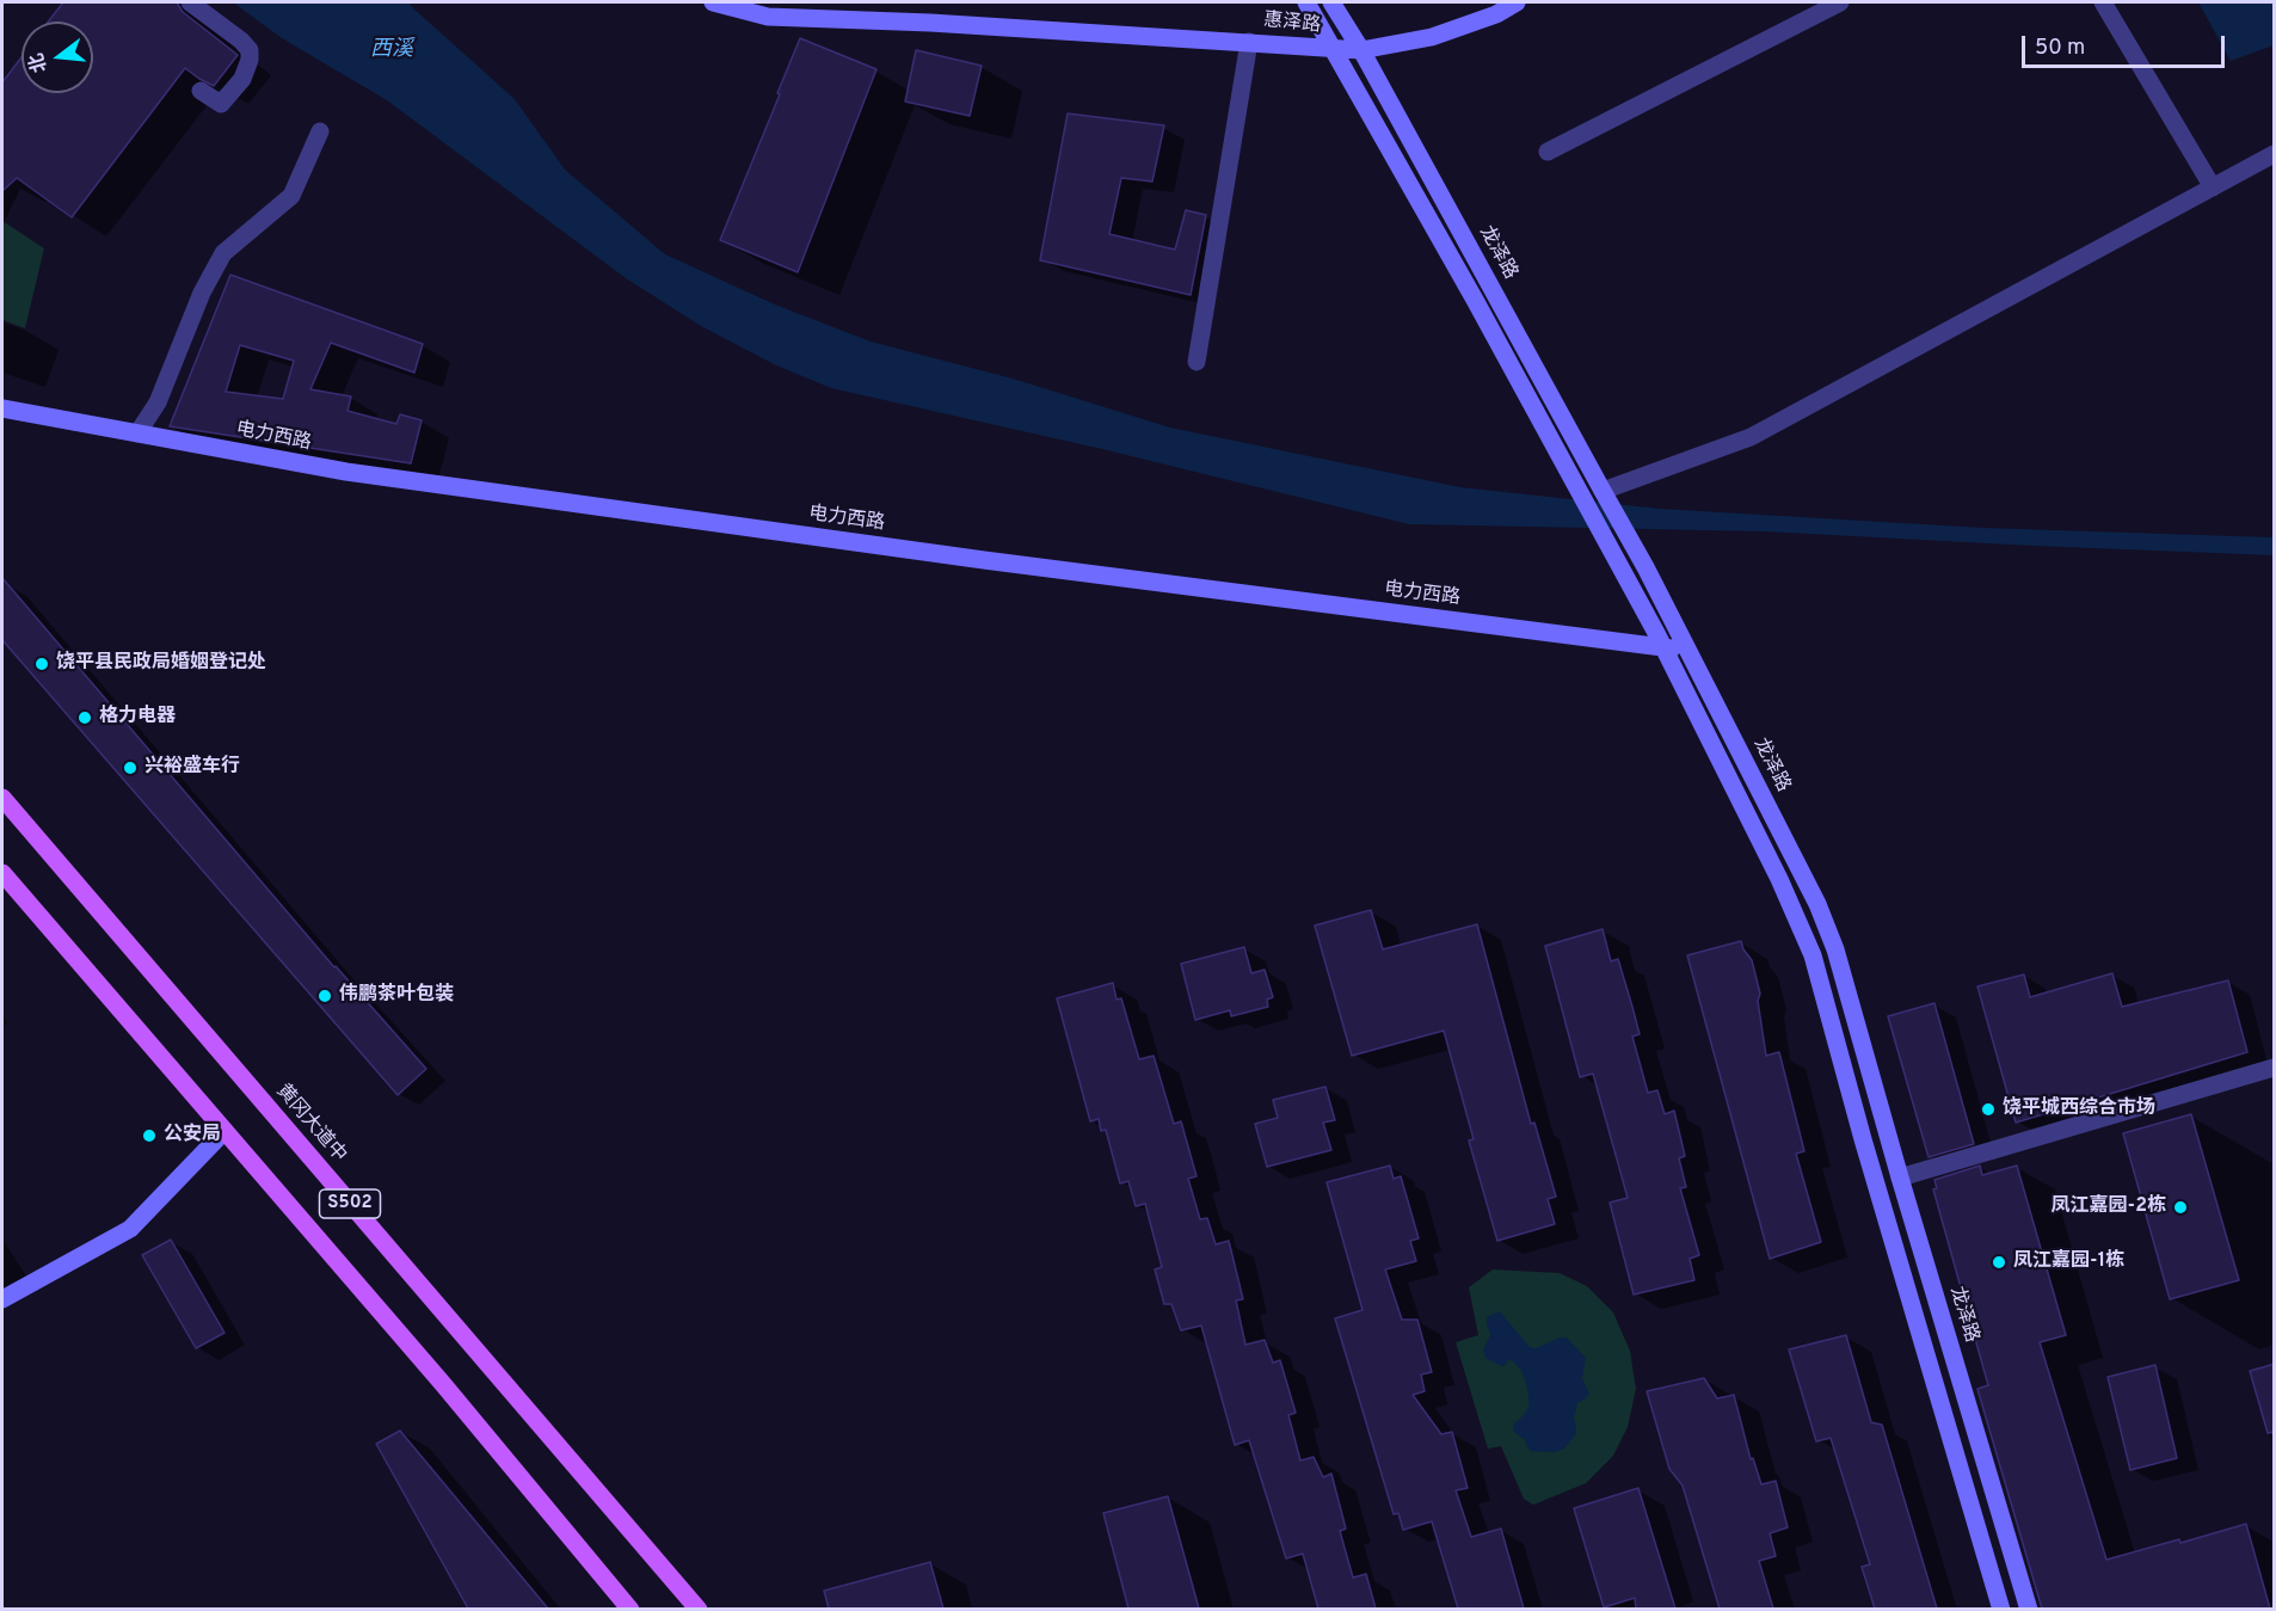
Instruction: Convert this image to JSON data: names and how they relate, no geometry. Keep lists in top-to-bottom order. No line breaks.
{"streets":{"main road":["惠泽路","龙泽路","电力西路","黄冈大道中","S502"]},"crossings":[["惠泽路","龙泽路"],["龙泽路","电力西路"]],"water":["西溪"],"places":["饶平县民政局婚姻登记处","格力电器","兴裕盛车行","伟鹏茶叶包装","饶平城西综合市场","公安局","凤江嘉园-2栋","凤江嘉园-1栋"],"scale_bar":"50 m","north":"left"}
